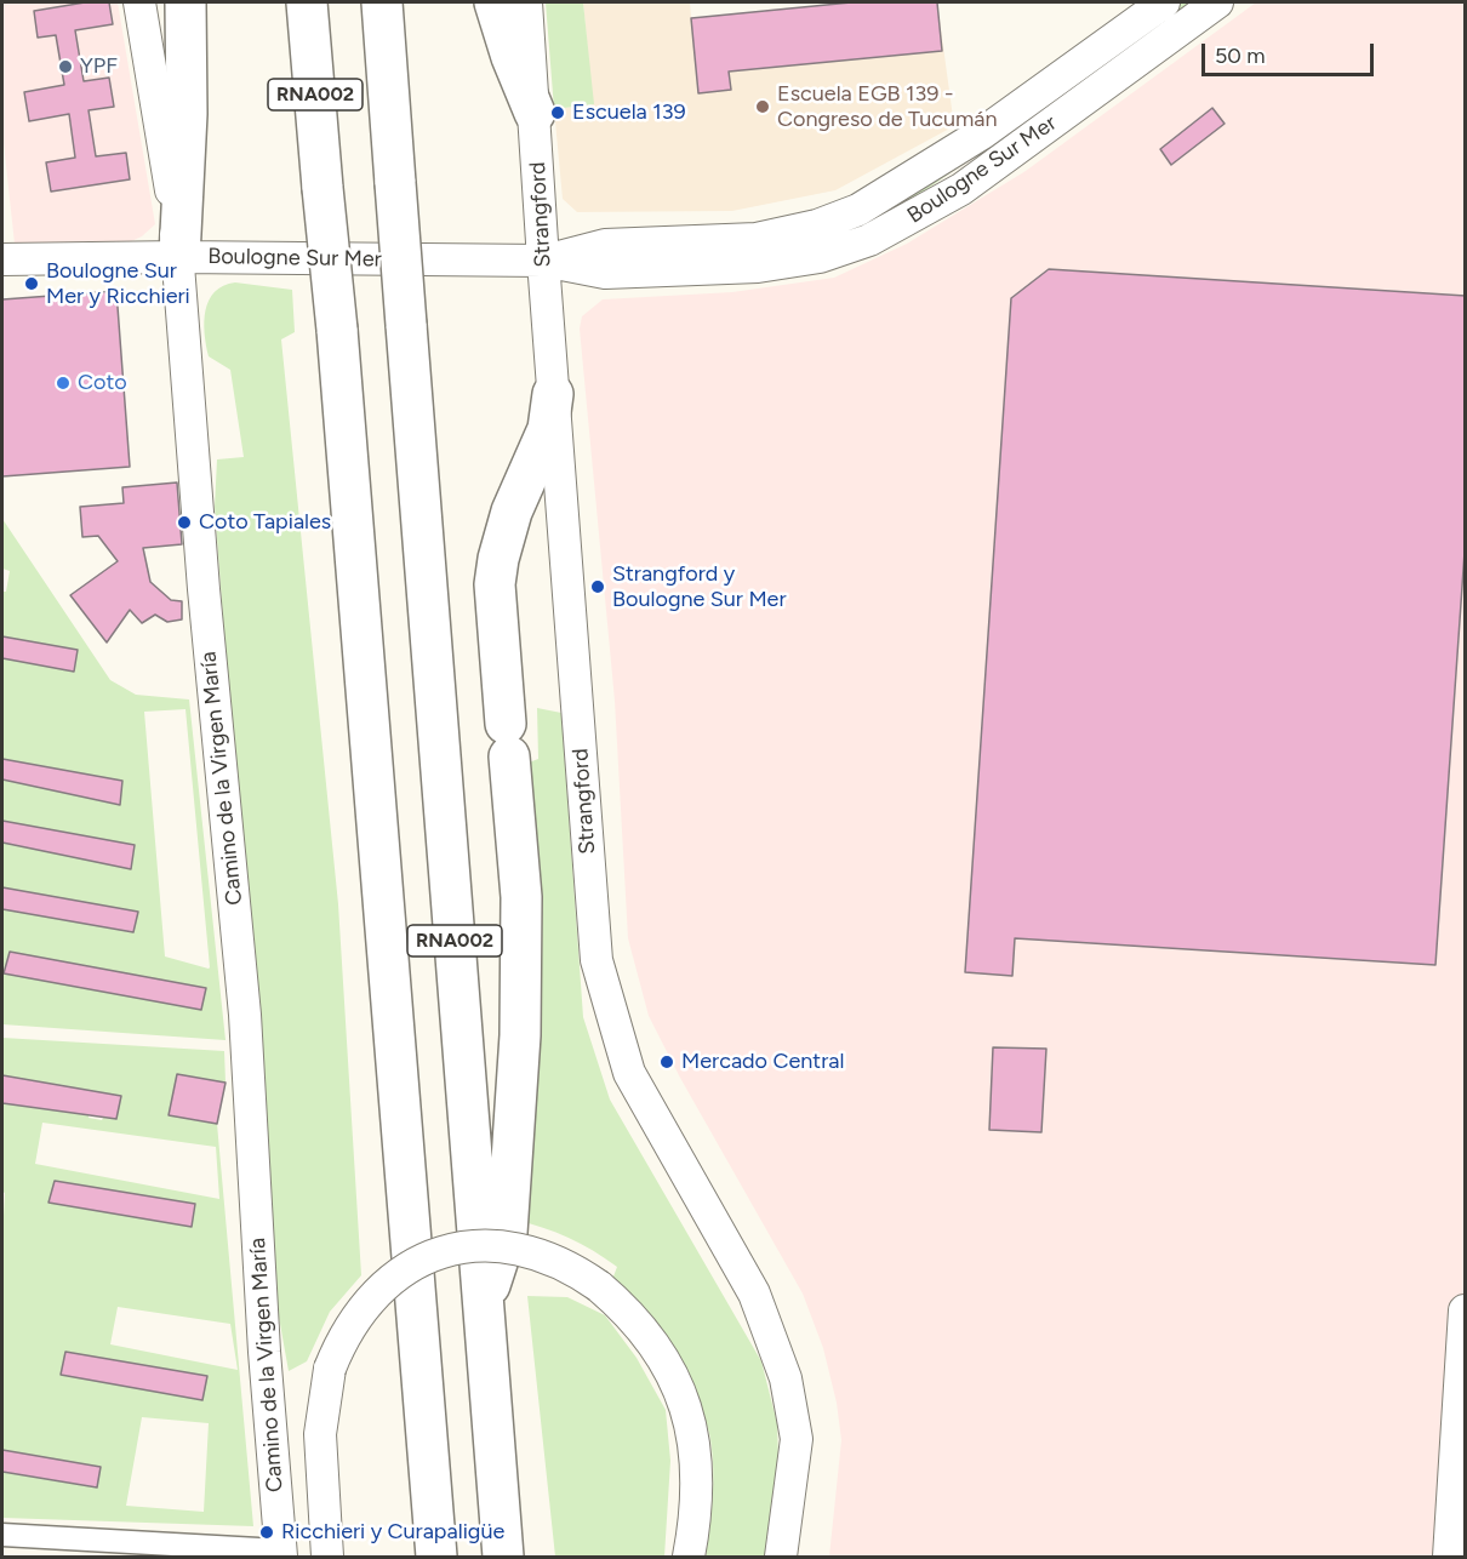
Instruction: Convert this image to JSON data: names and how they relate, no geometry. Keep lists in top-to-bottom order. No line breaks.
{"streets":{"highway":["RNA002"],"street":["Boulogne Sur Mer","Strangford","Camino de la Virgen María"]},"crossings":[["Boulogne Sur Mer","Strangford"],["Boulogne Sur Mer","Camino de la Virgen María"]],"places":["YPF","Escuela EGB 139 - Congreso de Tucumán","Escuela 139","Boulogne Sur Mer y Ricchieri","Coto","Coto Tapiales","Strangford y Boulogne Sur Mer","Mercado Central","Ricchieri y Curapaligüe"],"scale_bar":"50 m"}
